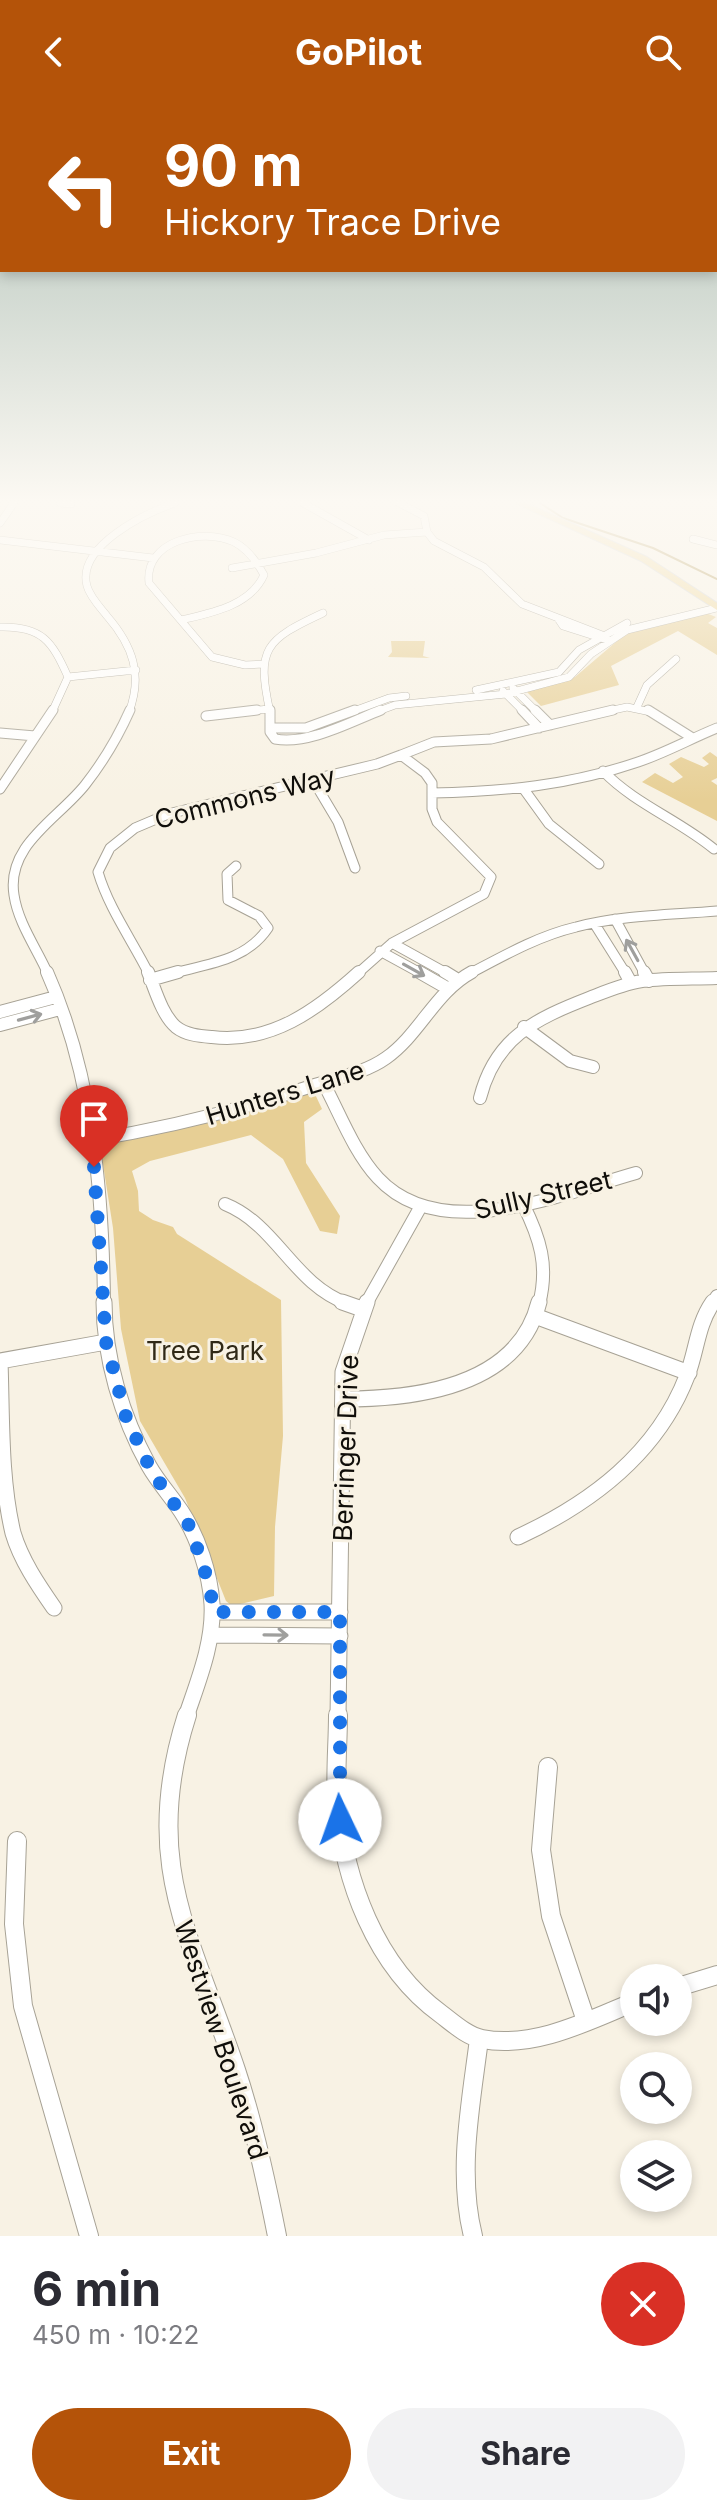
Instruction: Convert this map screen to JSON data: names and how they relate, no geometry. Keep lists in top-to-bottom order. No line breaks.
{"streets":{"street":["Commons Way","Hunters Lane","Sully Street","Berringer Drive","Westview Boulevard"]},"crossings":[["Hunters Lane","Sully Street"],["Hunters Lane","Westview Boulevard"],["Sully Street","Berringer Drive"]],"parks":["Tree Park"],"page":{"header":"GoPilot","turn":["90 m","Hickory Trace Drive"],"heading":["6 min","450 m · 10:22"],"buttons":["Exit","Share"]}}
